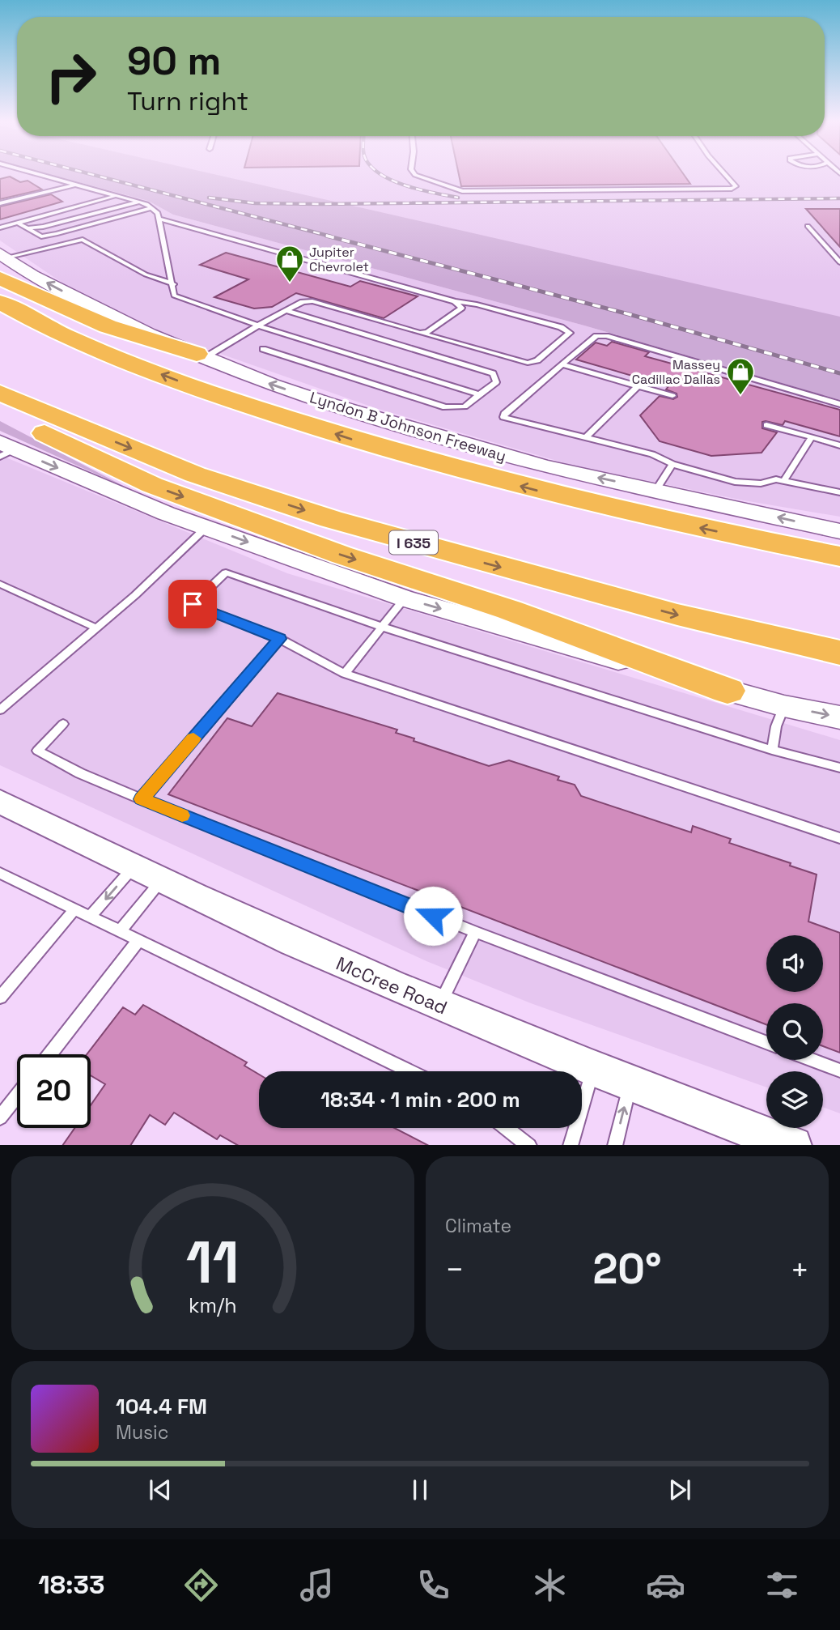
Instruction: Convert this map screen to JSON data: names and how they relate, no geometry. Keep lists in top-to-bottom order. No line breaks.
{"streets":{"highway":["Lyndon B Johnson Freeway","I 635"],"street":["McCree Road"]},"places":{"shop":["Jupiter Chevrolet","Massey Cadillac Dallas"]},"page":{"turn":["90 m","Turn right"],"limit":"20","trip":"18:34 · 1 min · 200 m","tile":"Climate","heat":["−","20°","+"],"song":["104.4 FM","Music"],"tabs":"18:33","gauge":["11","km/h"]}}
